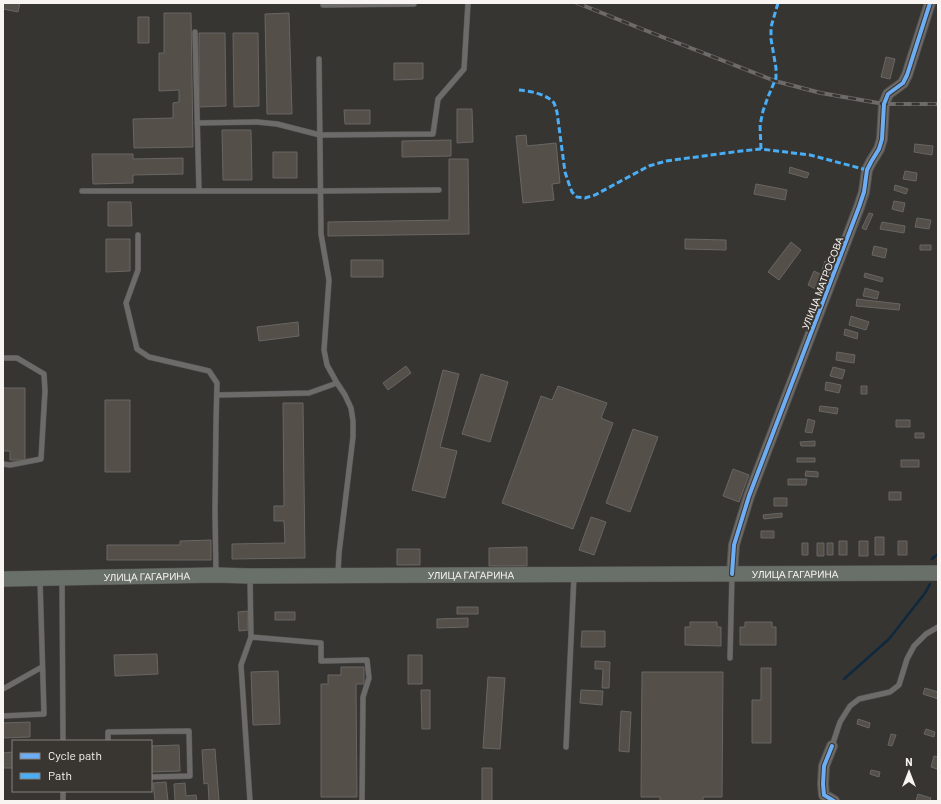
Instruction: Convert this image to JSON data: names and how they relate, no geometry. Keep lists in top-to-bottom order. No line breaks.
{"streets":{"main road":["УЛИЦА ГАГАРИНА"],"street":["УЛИЦА МАТРОСОВА"]},"crossings":[["УЛИЦА МАТРОСОВА","УЛИЦА ГАГАРИНА"]],"legend":["Cycle path","Path"],"north":"top"}
